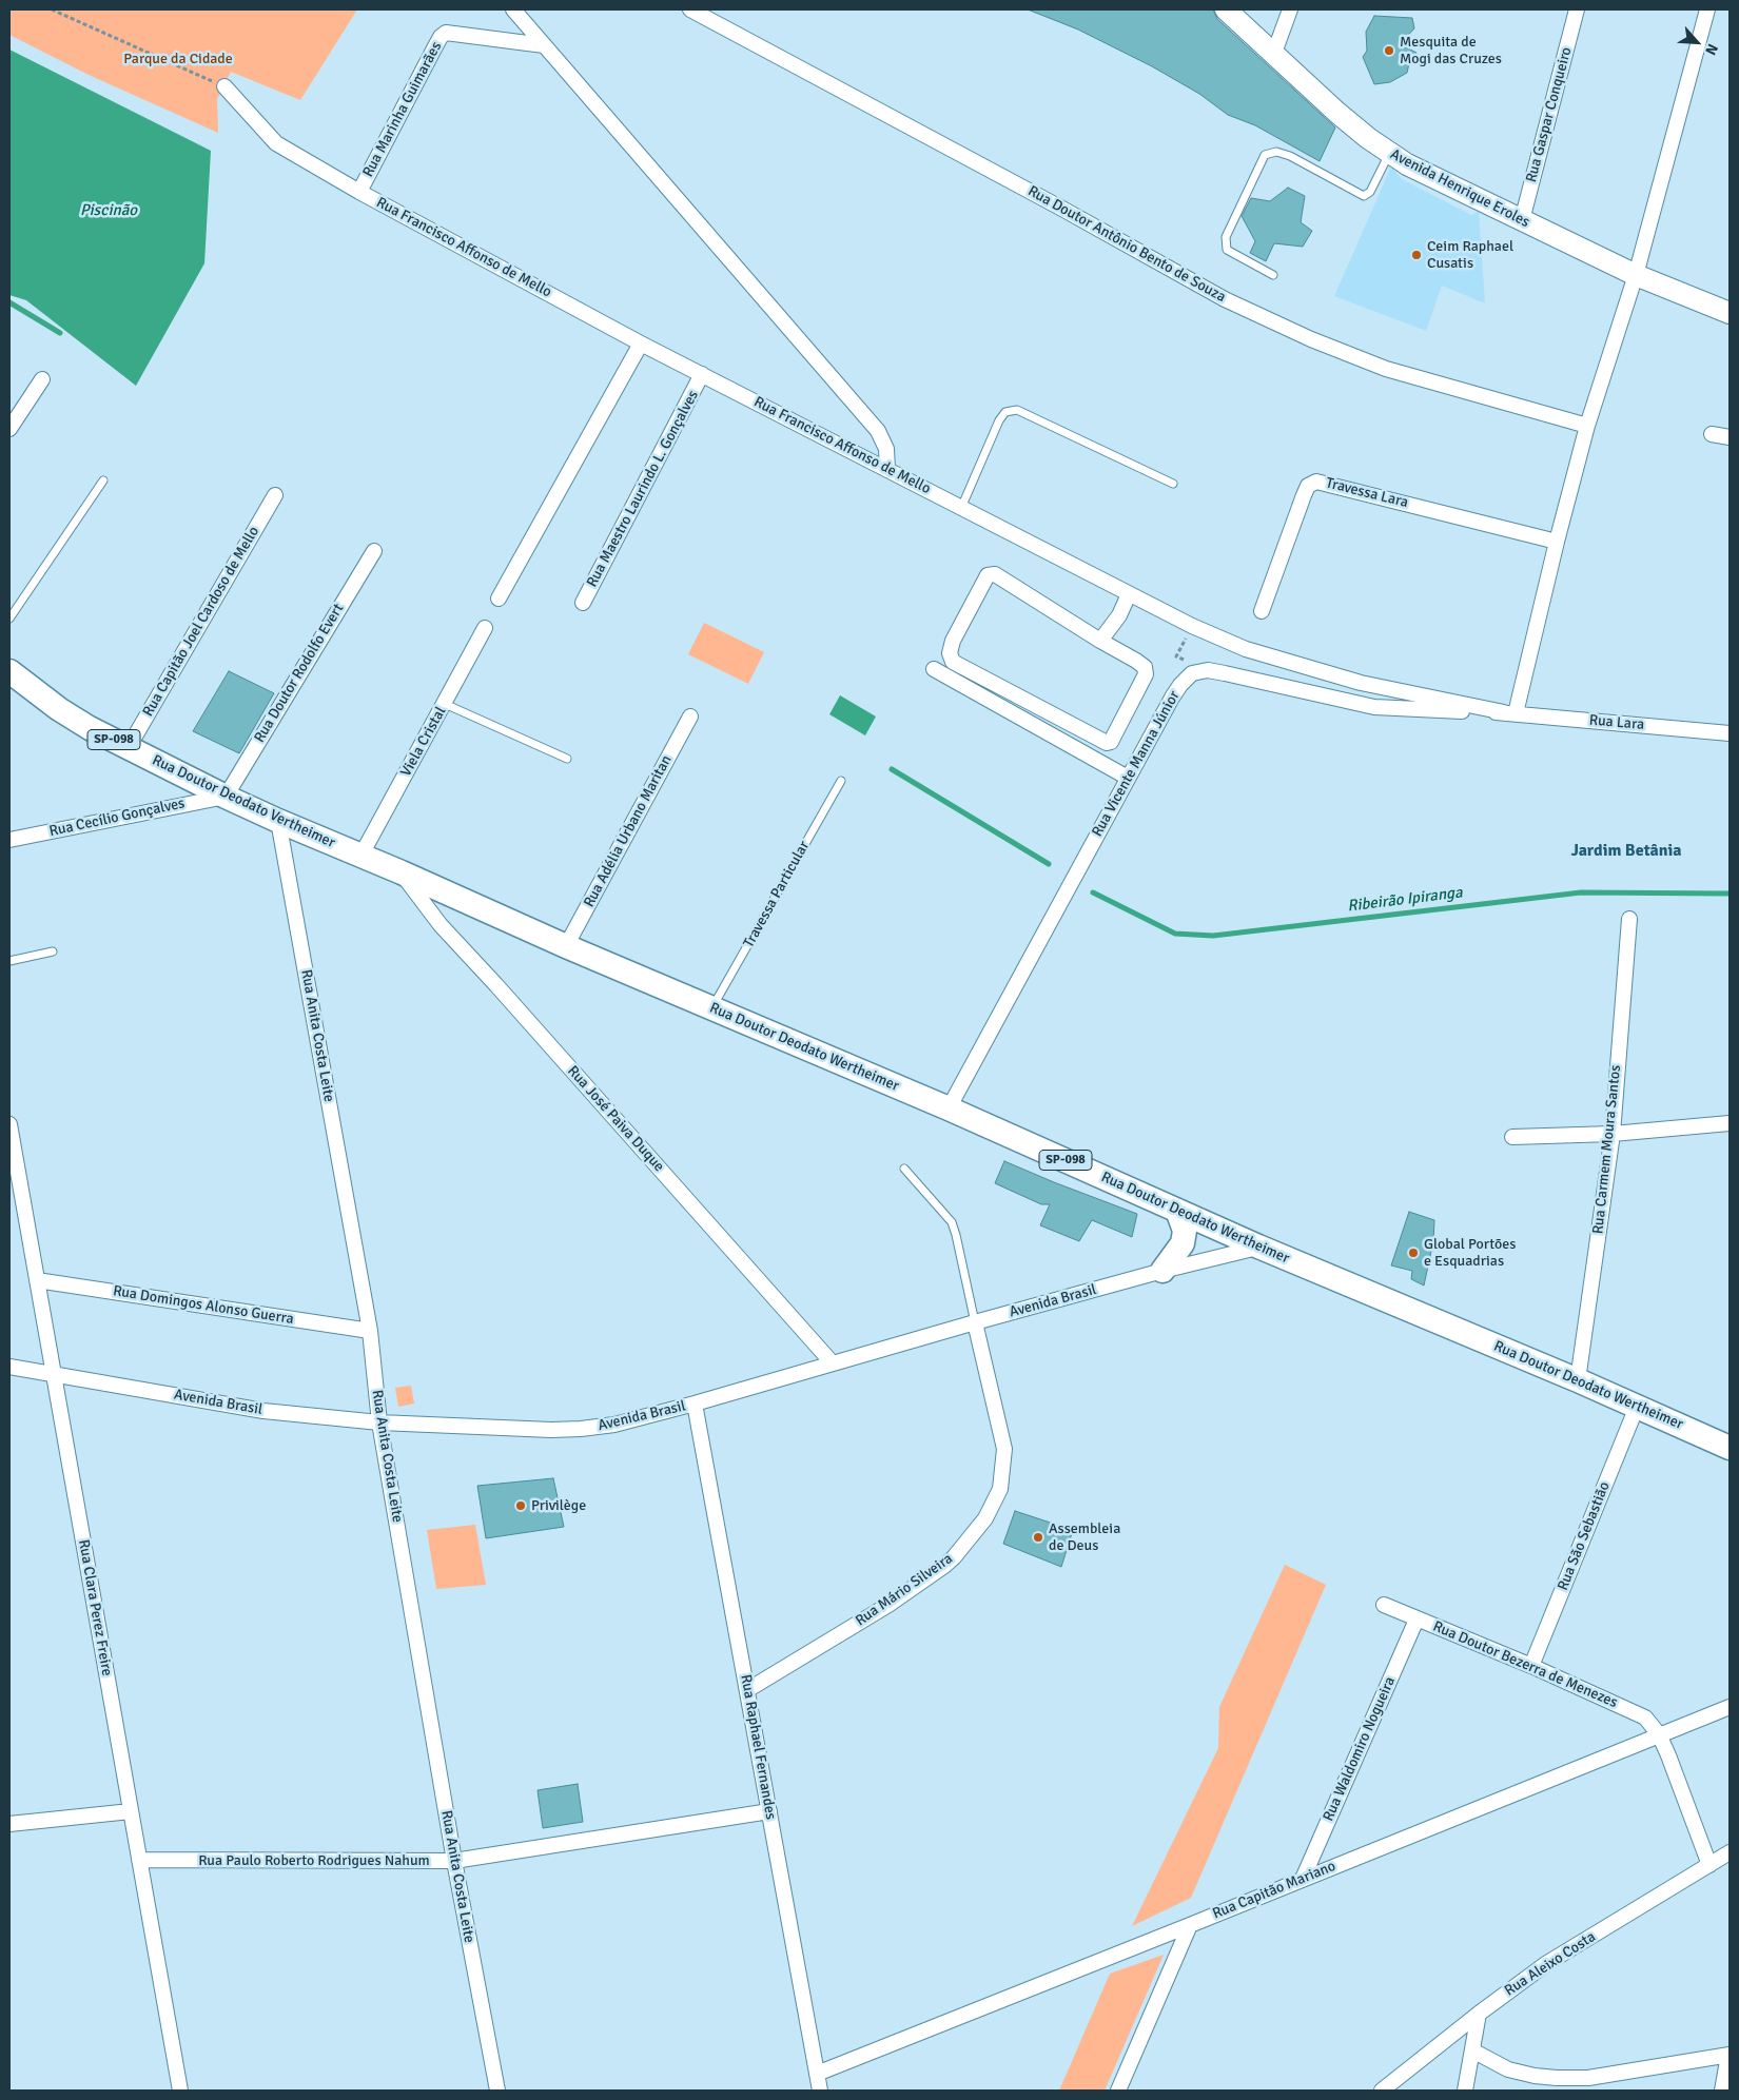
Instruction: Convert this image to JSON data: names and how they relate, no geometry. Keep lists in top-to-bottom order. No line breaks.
{"streets":{"main road":["Avenida Henrique Eroles","SP-098","Rua Doutor Deodato Vertheimer","Rua Doutor Deodato Wertheimer"],"street":["Rua Marinha Guimarães","Rua Gaspar Conqueiro","Rua Doutor Antônio Bento de Souza","Rua Francisco Affonso de Mello","Rua Maestro Laurindo L. Gonçalves","Travessa Lara","Rua Capitão Joel Cardoso de Mello","Rua Doutor Rodolfo Evert","Rua Lara","Viela Cristal","Rua Vicente Manna Júnior","Rua Cecílio Gonçalves","Rua Adélia Urbano Maritan","Rua Anita Costa Leite","Rua José Paiva Duque","Rua Carmem Moura Santos","Avenida Brasil","Rua Domingos Alonso Guerra","Rua São Sebastião","Rua Mário Silveira","Rua Clara Perez Freire","Rua Doutor Bezerra de Menezes","Rua Raphael Fernandes","Rua Waldomiro Nogueira","Rua Paulo Roberto Rodrigues Nahum","Rua Capitão Mariano","Rua Aleixo Costa"],"lane":["Travessa Particular"]},"crossings":[["Rua Marinha Guimarães","Rua Francisco Affonso de Mello"],["Rua Gaspar Conqueiro","Avenida Henrique Eroles"],["Rua Francisco Affonso de Mello","Rua Maestro Laurindo L. Gonçalves"],["Rua Francisco Affonso de Mello","Rua Lara"],["Rua Capitão Joel Cardoso de Mello","Rua Doutor Deodato Vertheimer"],["Rua Doutor Rodolfo Evert","Rua Doutor Deodato Vertheimer"],["Rua Doutor Rodolfo Evert","Rua Cecílio Gonçalves"],["Viela Cristal","Rua Doutor Deodato Vertheimer"],["Rua Vicente Manna Júnior","Rua Doutor Deodato Wertheimer"],["Rua Doutor Deodato Vertheimer","Rua Cecílio Gonçalves"],["Rua Doutor Deodato Vertheimer","Rua Anita Costa Leite"],["Rua Doutor Deodato Vertheimer","Rua Doutor Deodato Wertheimer"],["Rua Doutor Deodato Vertheimer","Rua José Paiva Duque"],["Rua Adélia Urbano Maritan","Rua Doutor Deodato Wertheimer"],["Travessa Particular","Rua Doutor Deodato Wertheimer"],["Rua Anita Costa Leite","Avenida Brasil"],["Rua Anita Costa Leite","Rua Domingos Alonso Guerra"],["Rua Anita Costa Leite","Rua Paulo Roberto Rodrigues Nahum"],["Rua Doutor Deodato Wertheimer","Rua José Paiva Duque"],["Rua Doutor Deodato Wertheimer","Rua Carmem Moura Santos"],["Rua Doutor Deodato Wertheimer","Avenida Brasil"],["Rua Doutor Deodato Wertheimer","Rua São Sebastião"],["Rua José Paiva Duque","Avenida Brasil"],["Avenida Brasil","Rua Mário Silveira"],["Avenida Brasil","Rua Clara Perez Freire"],["Avenida Brasil","Rua Raphael Fernandes"],["Rua Domingos Alonso Guerra","Rua Clara Perez Freire"],["Rua São Sebastião","Rua Doutor Bezerra de Menezes"],["Rua Mário Silveira","Rua Raphael Fernandes"],["Rua Clara Perez Freire","Rua Paulo Roberto Rodrigues Nahum"],["Rua Doutor Bezerra de Menezes","Rua Waldomiro Nogueira"],["Rua Doutor Bezerra de Menezes","Rua Capitão Mariano"],["Rua Doutor Bezerra de Menezes","Rua Aleixo Costa"],["Rua Raphael Fernandes","Rua Paulo Roberto Rodrigues Nahum"],["Rua Raphael Fernandes","Rua Capitão Mariano"],["Rua Waldomiro Nogueira","Rua Capitão Mariano"]],"districts":["Jardim Betânia"],"water":["Piscinão","Ribeirão Ipiranga"],"parks":["Parque da Cidade"],"places":["Mesquita de Mogi das Cruzes","Ceim Raphael Cusatis","Global Portões e Esquadrias","Privilège","Assembleia de Deus"],"north":"bottom right"}
